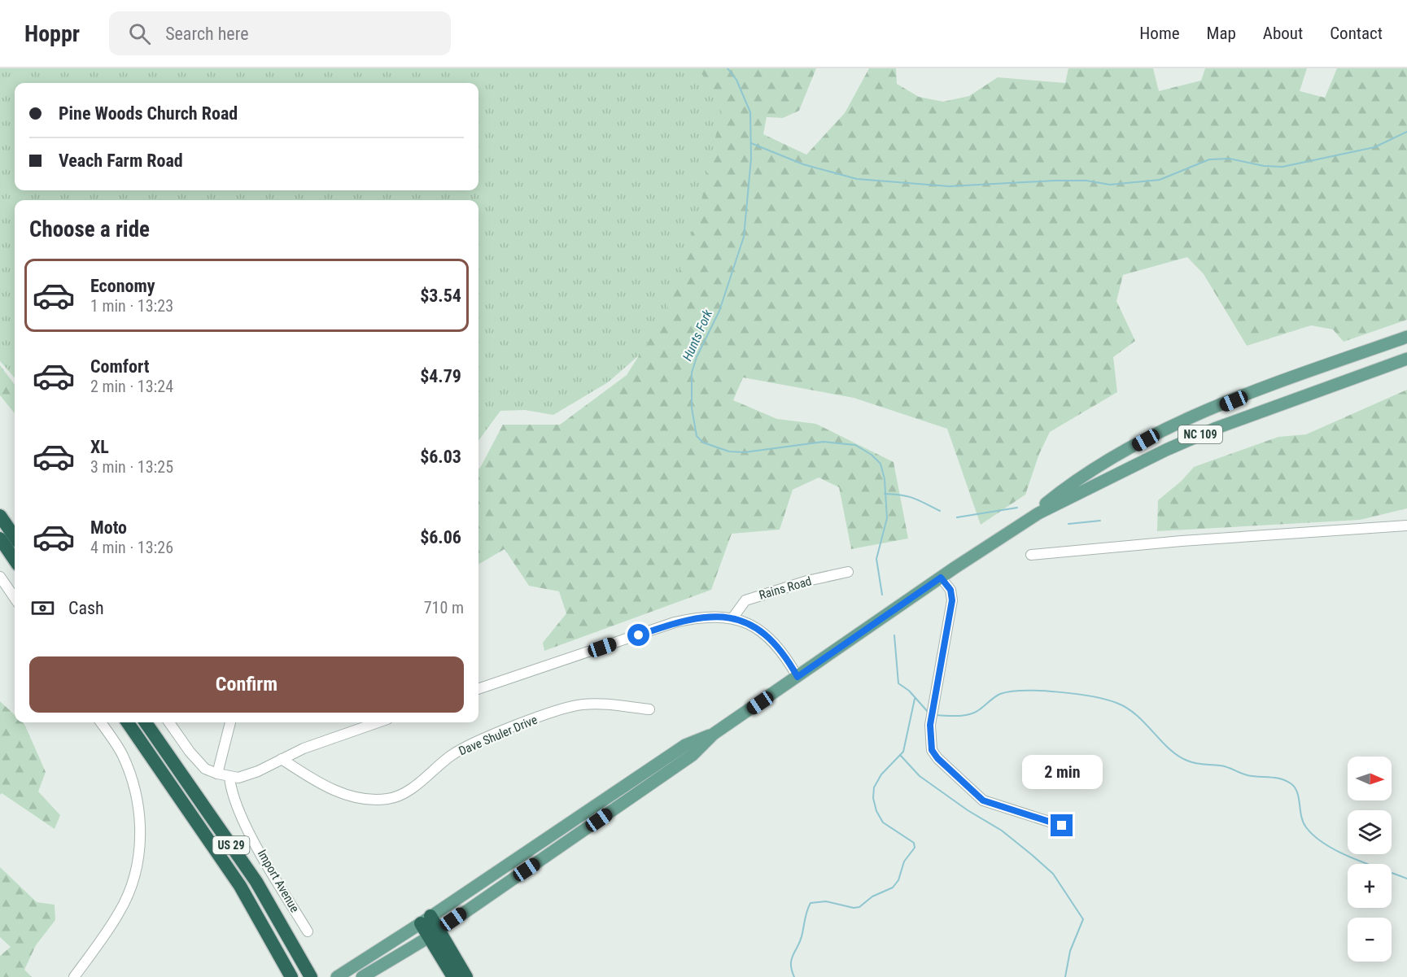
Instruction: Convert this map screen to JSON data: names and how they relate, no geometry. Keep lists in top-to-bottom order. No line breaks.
{"streets":{"highway":["US 29"],"main road":["NC 109"],"street":["Rains Road","Dave Shuler Drive","Import Avenue"]},"water":["Hunts Fork"],"north":"right","page":{"header":"Hoppr","search":"Search here","nav":["Home","Map","About","Contact"],"banner":["Pine Woods Church Road","Veach Farm Road"],"heading":"Choose a ride","list":[{"name":"Economy","note":"1 min · 13:23","value":"$3.54"},{"name":"Comfort","note":"2 min · 13:24","value":"$4.79"},{"name":"XL","note":"3 min · 13:25","value":"$6.03"},{"name":"Moto","note":"4 min · 13:26","value":"$6.06"}],"pay":["Cash","710 m"],"buttons":"Confirm","bubble":"2 min","map_buttons":["+","−"]}}
